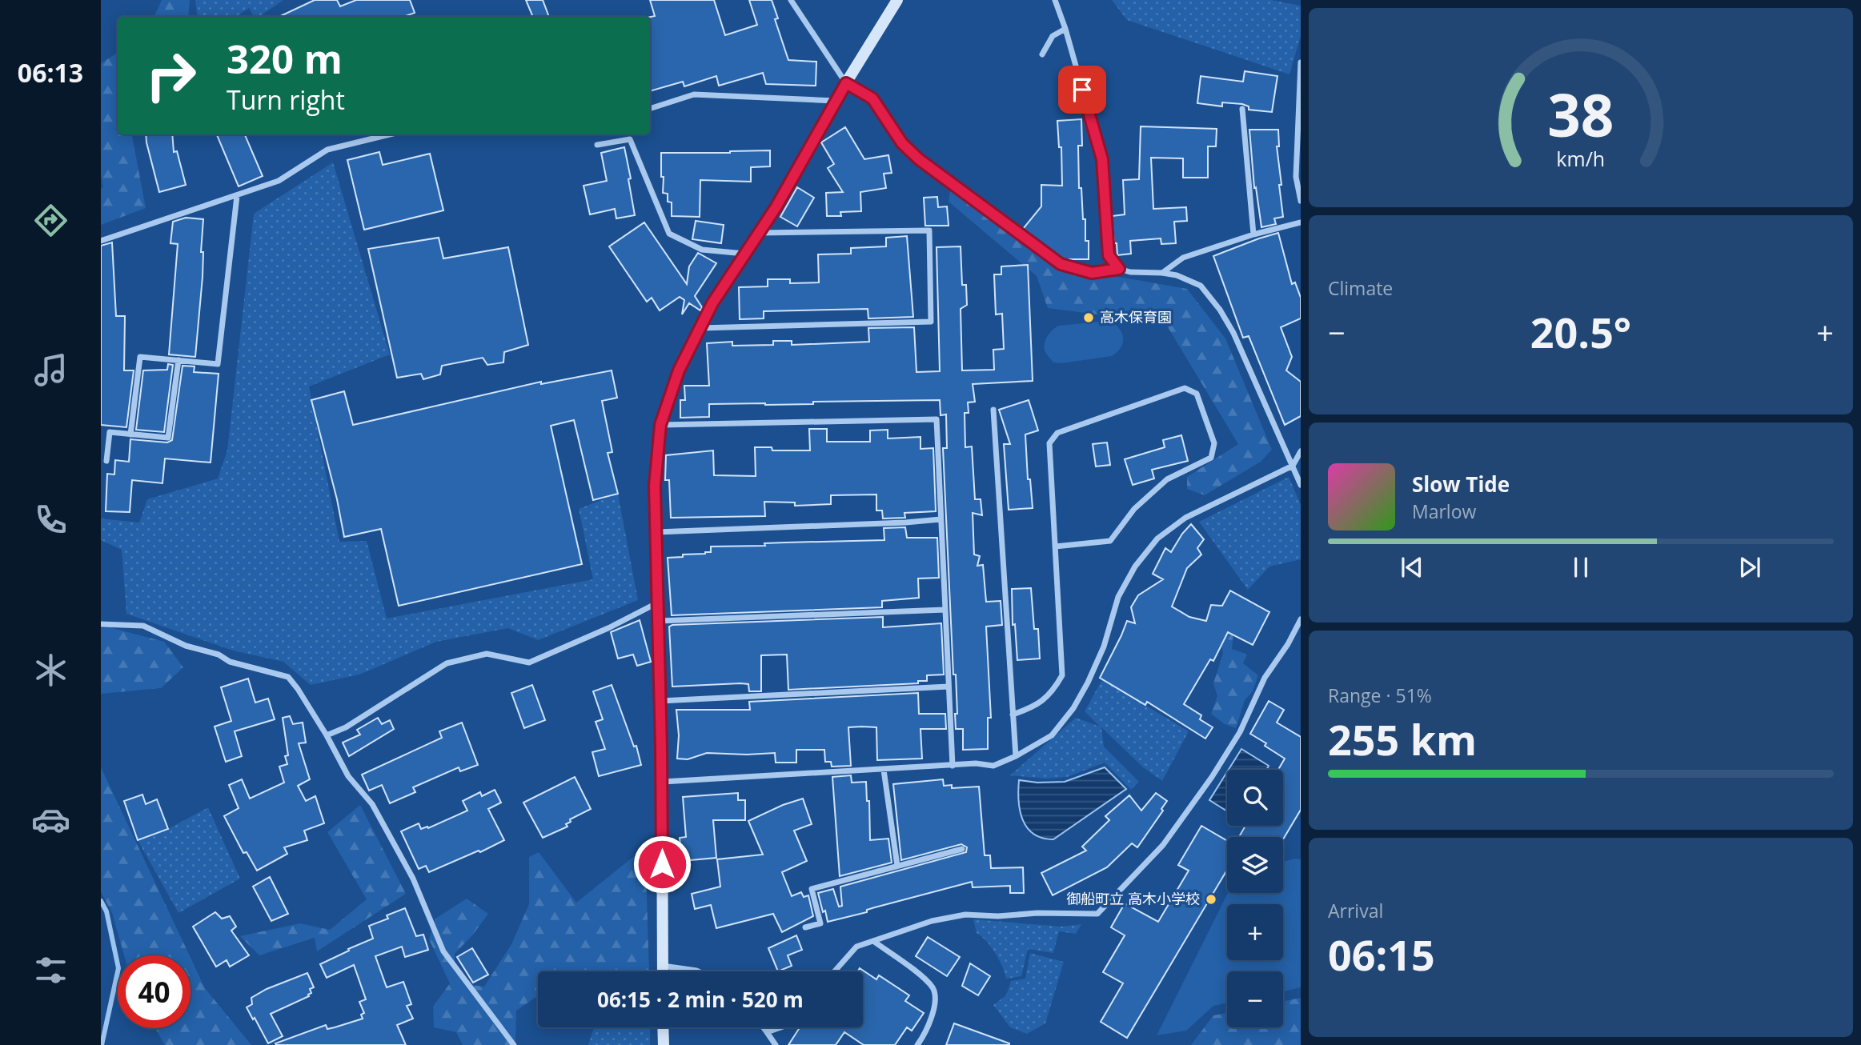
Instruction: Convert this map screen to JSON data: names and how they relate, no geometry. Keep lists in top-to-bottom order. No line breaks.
{"places":["高木保育園","御船町立 高木小学校"],"page":{"tabs":"06:13","turn":["320 m","Turn right"],"tile":["Climate",["Range · 51%","255 km"],["Arrival","06:15"]],"heat":["−","20.5°","+"],"song":["Slow Tide","Marlow"],"map_buttons":["+","−"],"limit":"40","trip":"06:15 · 2 min · 520 m","gauge":["38","km/h"]}}
